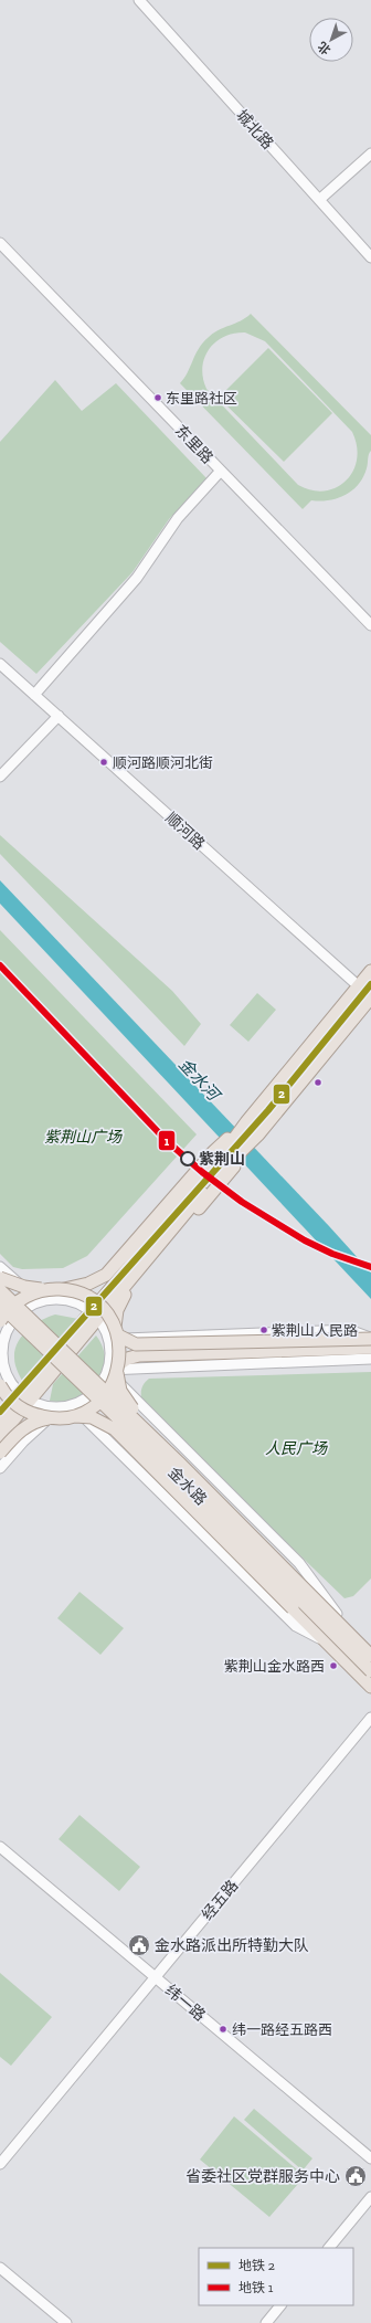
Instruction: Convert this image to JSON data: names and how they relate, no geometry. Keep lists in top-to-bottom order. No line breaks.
{"streets":{"main road":["金水路"],"street":["城北路","东里路","顺河路","经五路","纬一路"]},"crossings":[["经五路","纬一路"]],"water":["金水河"],"parks":["紫荆山广场","人民广场"],"places":{"other":["东里路社区","顺河路顺河北街","紫荆山","紫荆山人民路","紫荆山金水路西","纬一路经五路西"],"public building":["金水路派出所特勤大队","省委社区党群服务中心"]},"lines":["metro line 1","metro line 2"],"legend":["地铁 2","地铁 1"],"north":"bottom left"}
